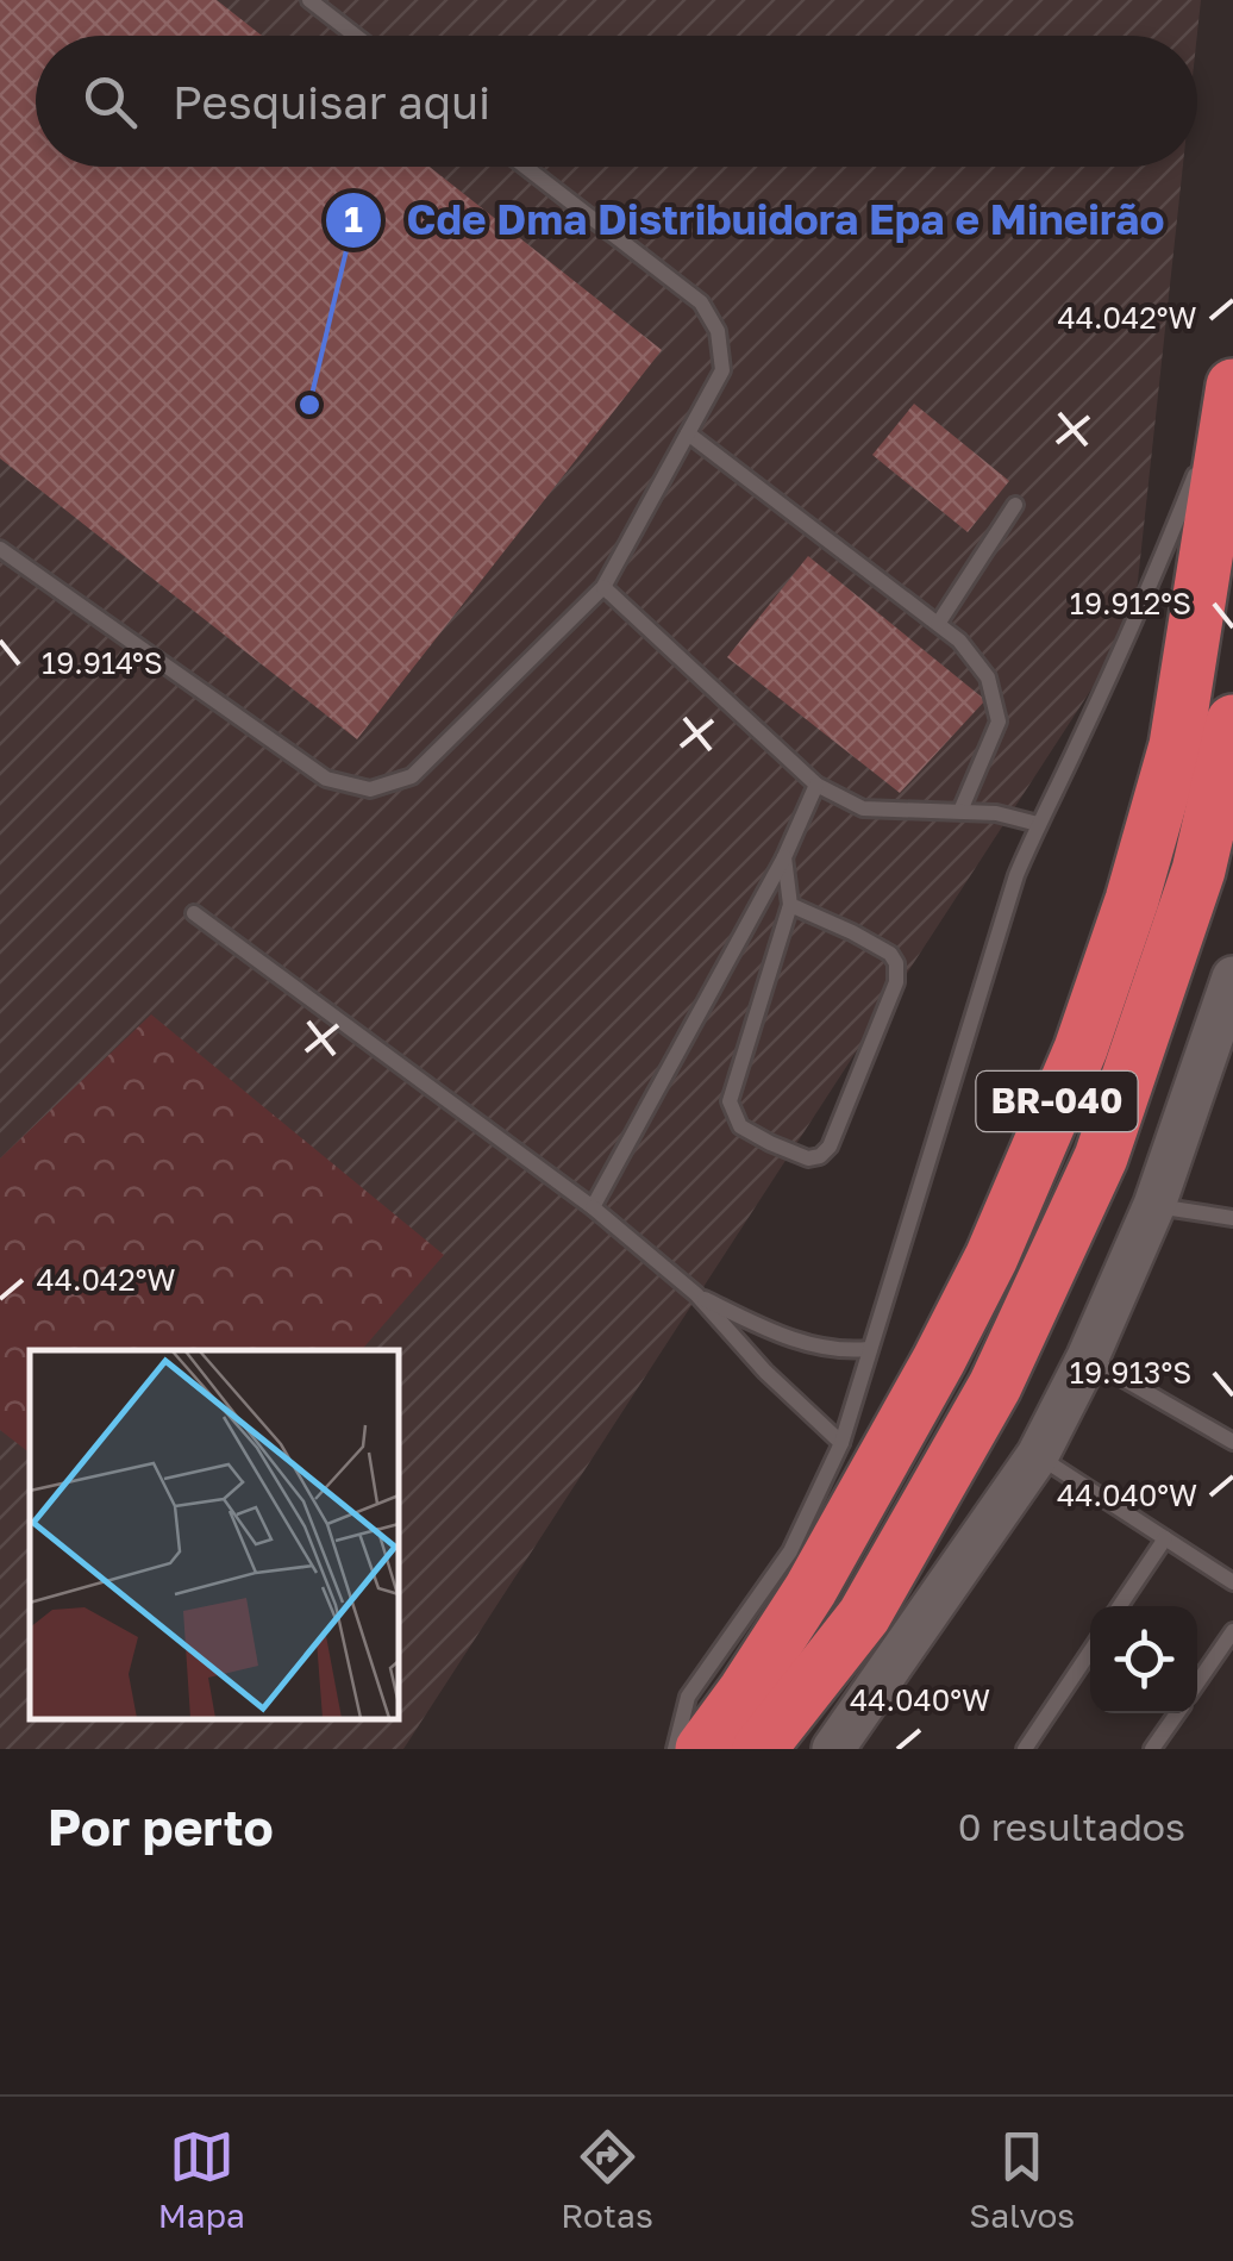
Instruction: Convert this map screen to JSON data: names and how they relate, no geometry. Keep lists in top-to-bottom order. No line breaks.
{"streets":{"highway":["BR-040"]},"places":["Cde Dma Distribuidora Epa e Mineirão"],"page":{"search":"Pesquisar aqui","heading":["Por perto","0 resultados"],"nav":["Mapa","Rotas","Salvos"]},"coordinates":["44.042°W","19.912°S","19.914°S","19.913°S","44.040°W"]}
